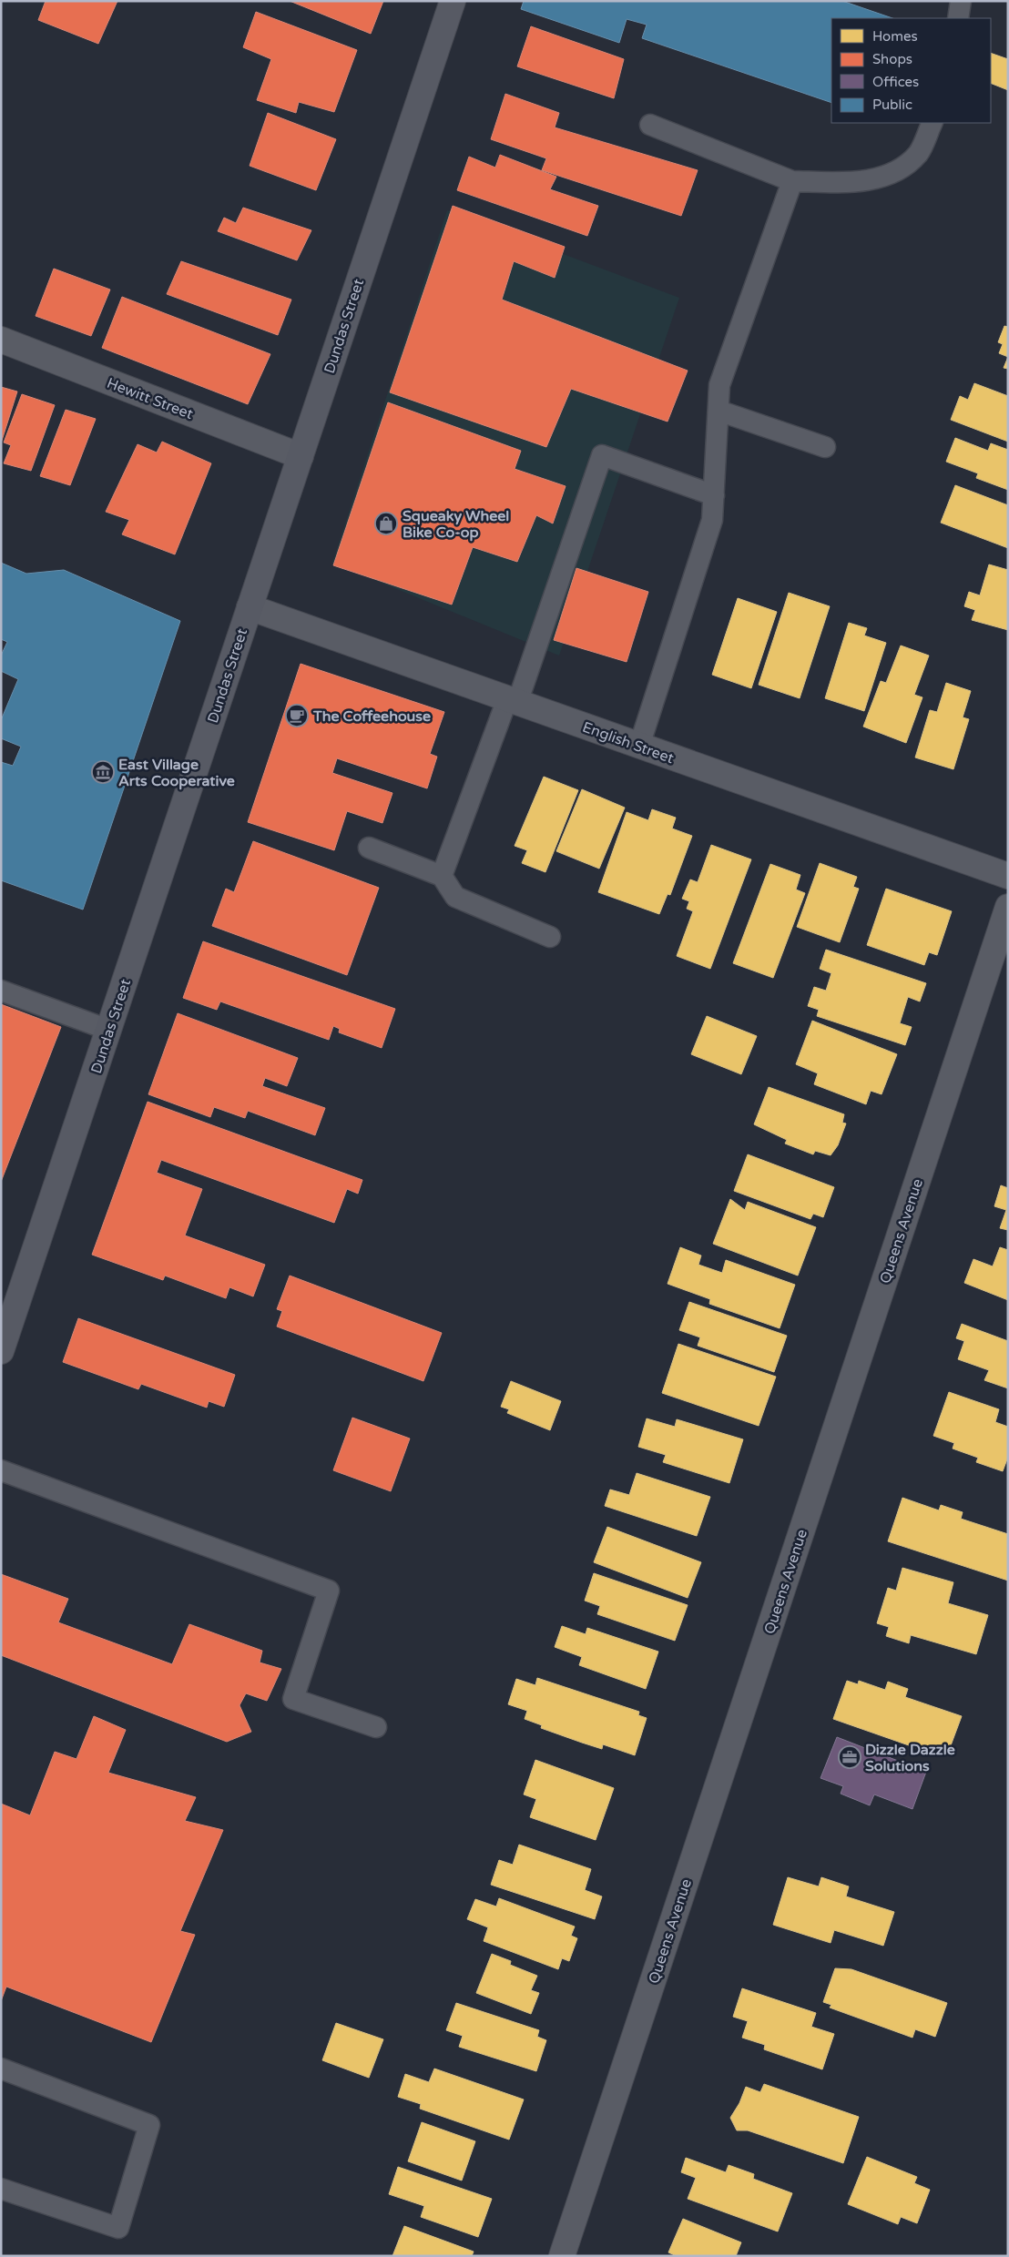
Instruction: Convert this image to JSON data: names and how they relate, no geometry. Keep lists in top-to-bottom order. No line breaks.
{"streets":{"main road":["Dundas Street"],"street":["Hewitt Street","English Street","Queens Avenue"]},"crossings":[["Dundas Street","Hewitt Street"],["Dundas Street","English Street"]],"places":{"shop":["Squeaky Wheel Bike Co-op"],"cafe":["The Coffeehouse"],"museum":["East Village Arts Cooperative"],"office":["Dizzle Dazzle Solutions"]},"legend":["Homes","Shops","Offices","Public"]}
